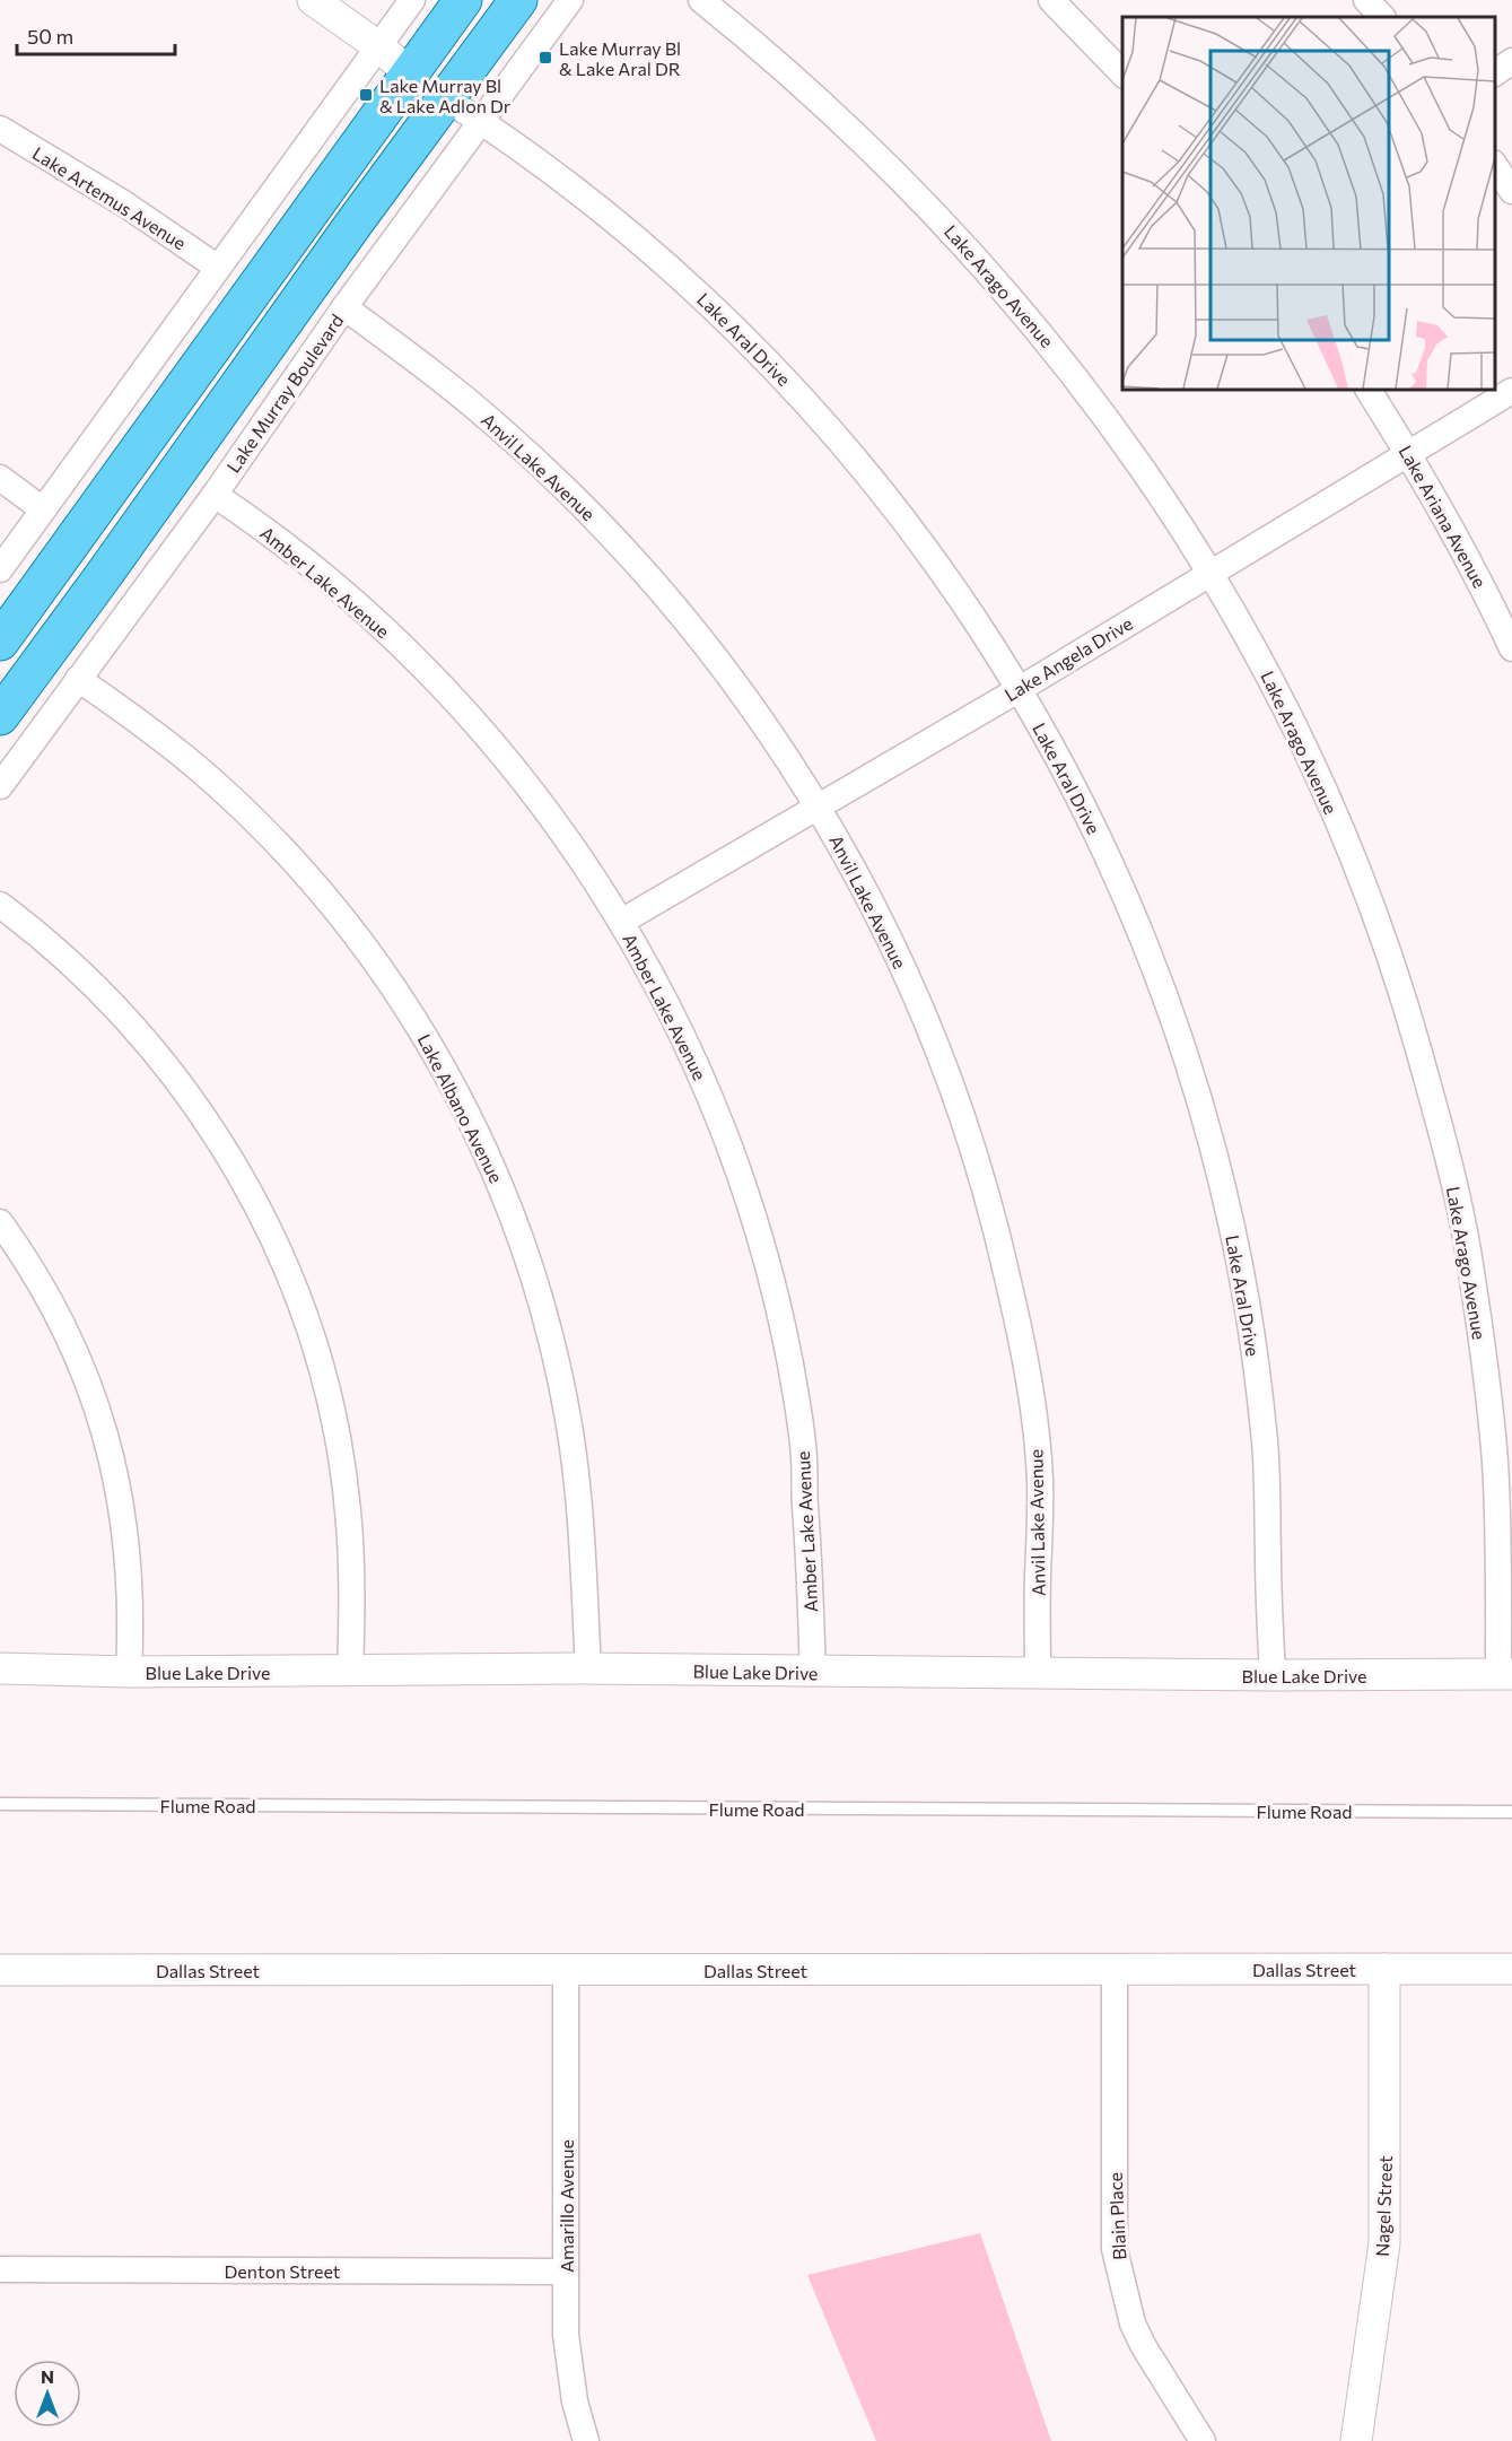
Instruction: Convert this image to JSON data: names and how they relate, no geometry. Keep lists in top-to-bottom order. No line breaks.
{"streets":{"street":["Lake Artemus Avenue","Lake Arago Avenue","Lake Aral Drive","Lake Murray Boulevard","Anvil Lake Avenue","Lake Ariana Avenue","Amber Lake Avenue","Lake Angela Drive","Lake Albano Avenue","Blue Lake Drive","Dallas Street","Amarillo Avenue","Nagel Street","Blain Place","Denton Street"],"lane":["Flume Road"]},"crossings":[["Lake Arago Avenue","Lake Angela Drive"],["Lake Arago Avenue","Blue Lake Drive"],["Lake Aral Drive","Lake Murray Boulevard"],["Lake Aral Drive","Lake Angela Drive"],["Lake Aral Drive","Blue Lake Drive"],["Lake Murray Boulevard","Anvil Lake Avenue"],["Lake Murray Boulevard","Amber Lake Avenue"],["Lake Murray Boulevard","Lake Albano Avenue"],["Anvil Lake Avenue","Lake Angela Drive"],["Anvil Lake Avenue","Blue Lake Drive"],["Lake Ariana Avenue","Lake Angela Drive"],["Amber Lake Avenue","Lake Angela Drive"],["Amber Lake Avenue","Blue Lake Drive"],["Lake Albano Avenue","Blue Lake Drive"],["Dallas Street","Amarillo Avenue"],["Dallas Street","Nagel Street"],["Dallas Street","Blain Place"],["Amarillo Avenue","Denton Street"]],"places":{"transit":["Lake Murray Bl & Lake Aral DR","Lake Murray Bl & Lake Adlon Dr"]},"scale_bar":"50 m","north":"top"}
